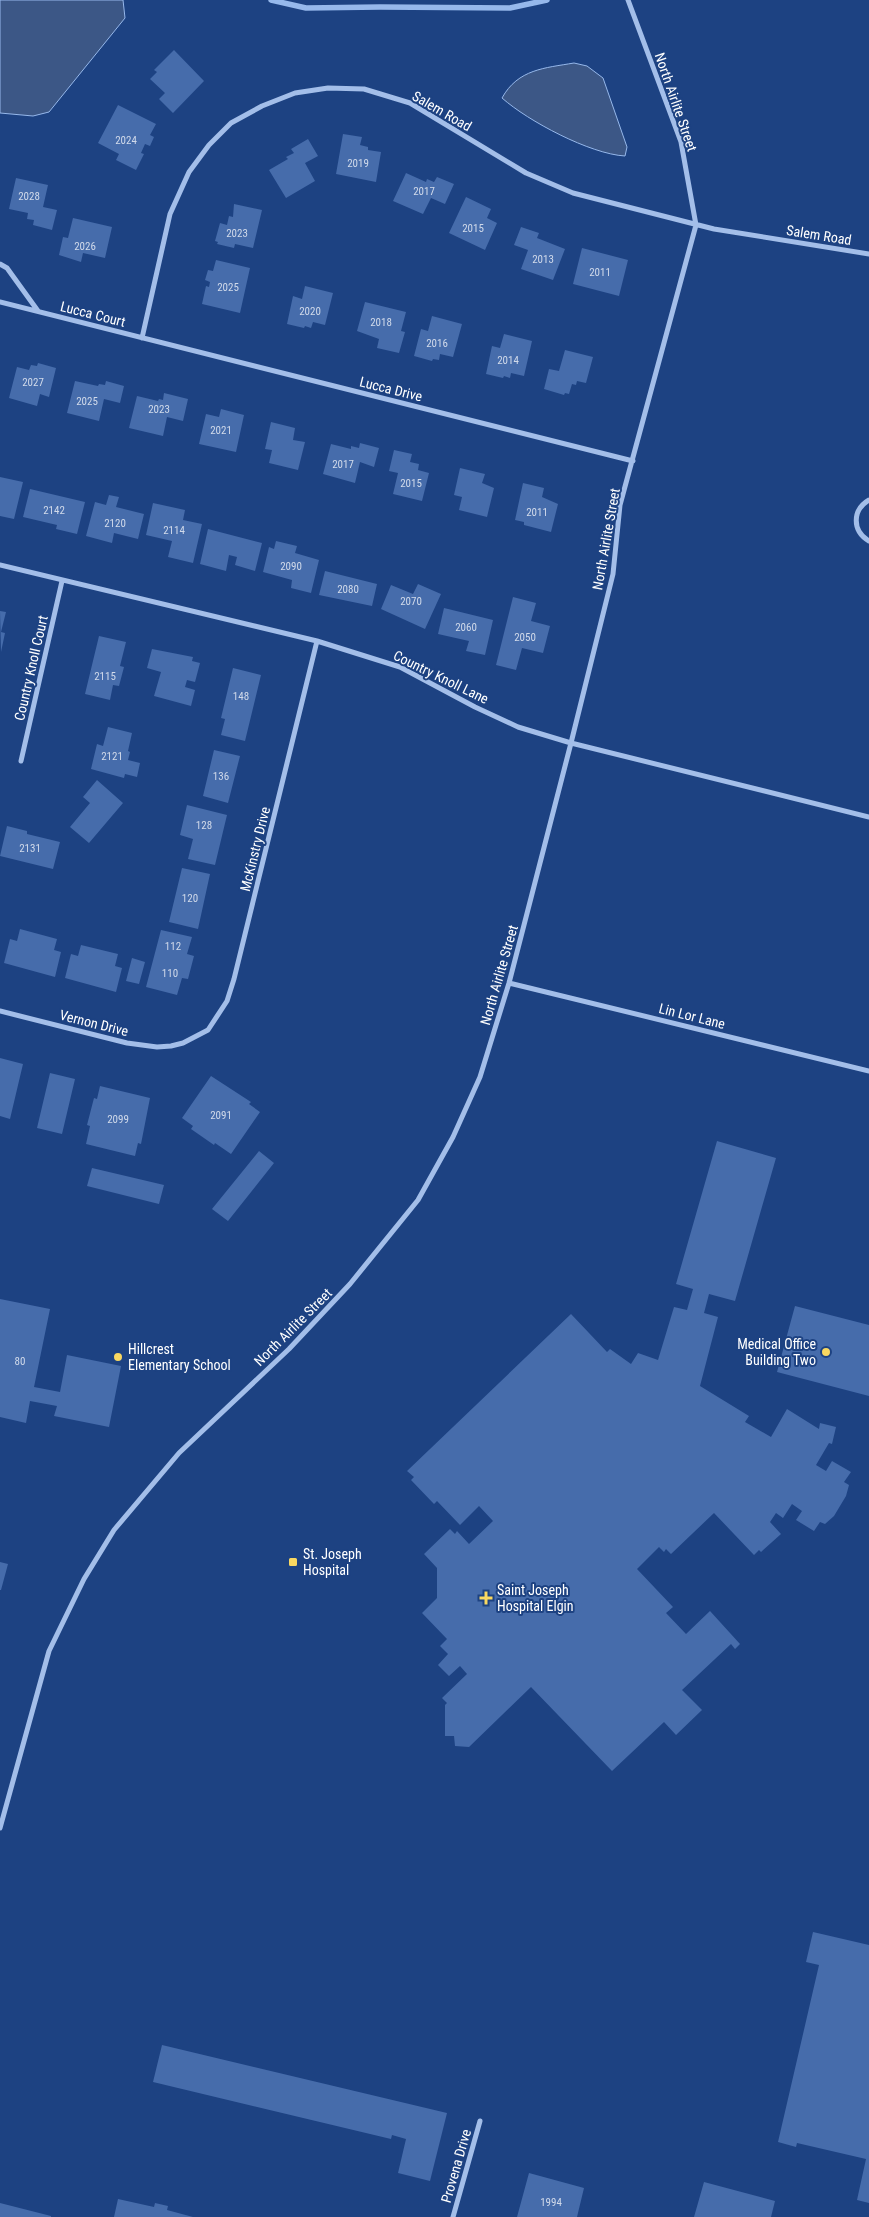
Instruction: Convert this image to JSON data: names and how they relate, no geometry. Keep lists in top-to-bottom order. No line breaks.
{"streets":{"street":["North Airlite Street","Salem Road","Lucca Court","Lucca Drive","Country Knoll Court","Country Knoll Lane","McKinstry Drive","Lin Lor Lane","Vernon Drive","Provena Drive"]},"crossings":[["North Airlite Street","Salem Road"],["North Airlite Street","Lucca Drive"],["North Airlite Street","Country Knoll Lane"],["North Airlite Street","Lin Lor Lane"],["Salem Road","Lucca Court"],["Salem Road","Lucca Drive"],["Lucca Court","Lucca Drive"],["Country Knoll Court","Country Knoll Lane"],["Country Knoll Lane","McKinstry Drive"],["McKinstry Drive","Vernon Drive"]],"places":{"other":["Medical Office Building Two","Hillcrest Elementary School"],"transit":["St. Joseph Hospital"],"health":["Saint Joseph Hospital Elgin"]},"house_numbers":["2024","2019","2017","2028","2015","2023","2026","2013","2011","2025","2020","2018","2016","2014","2027","2025","2023","2021","2017","2015","2142","2011","2120","2114","2090","2080","2070","2060","2050","2115","148","2121","136","128","2131","120","112","110","2091","2099","80","1994"]}
